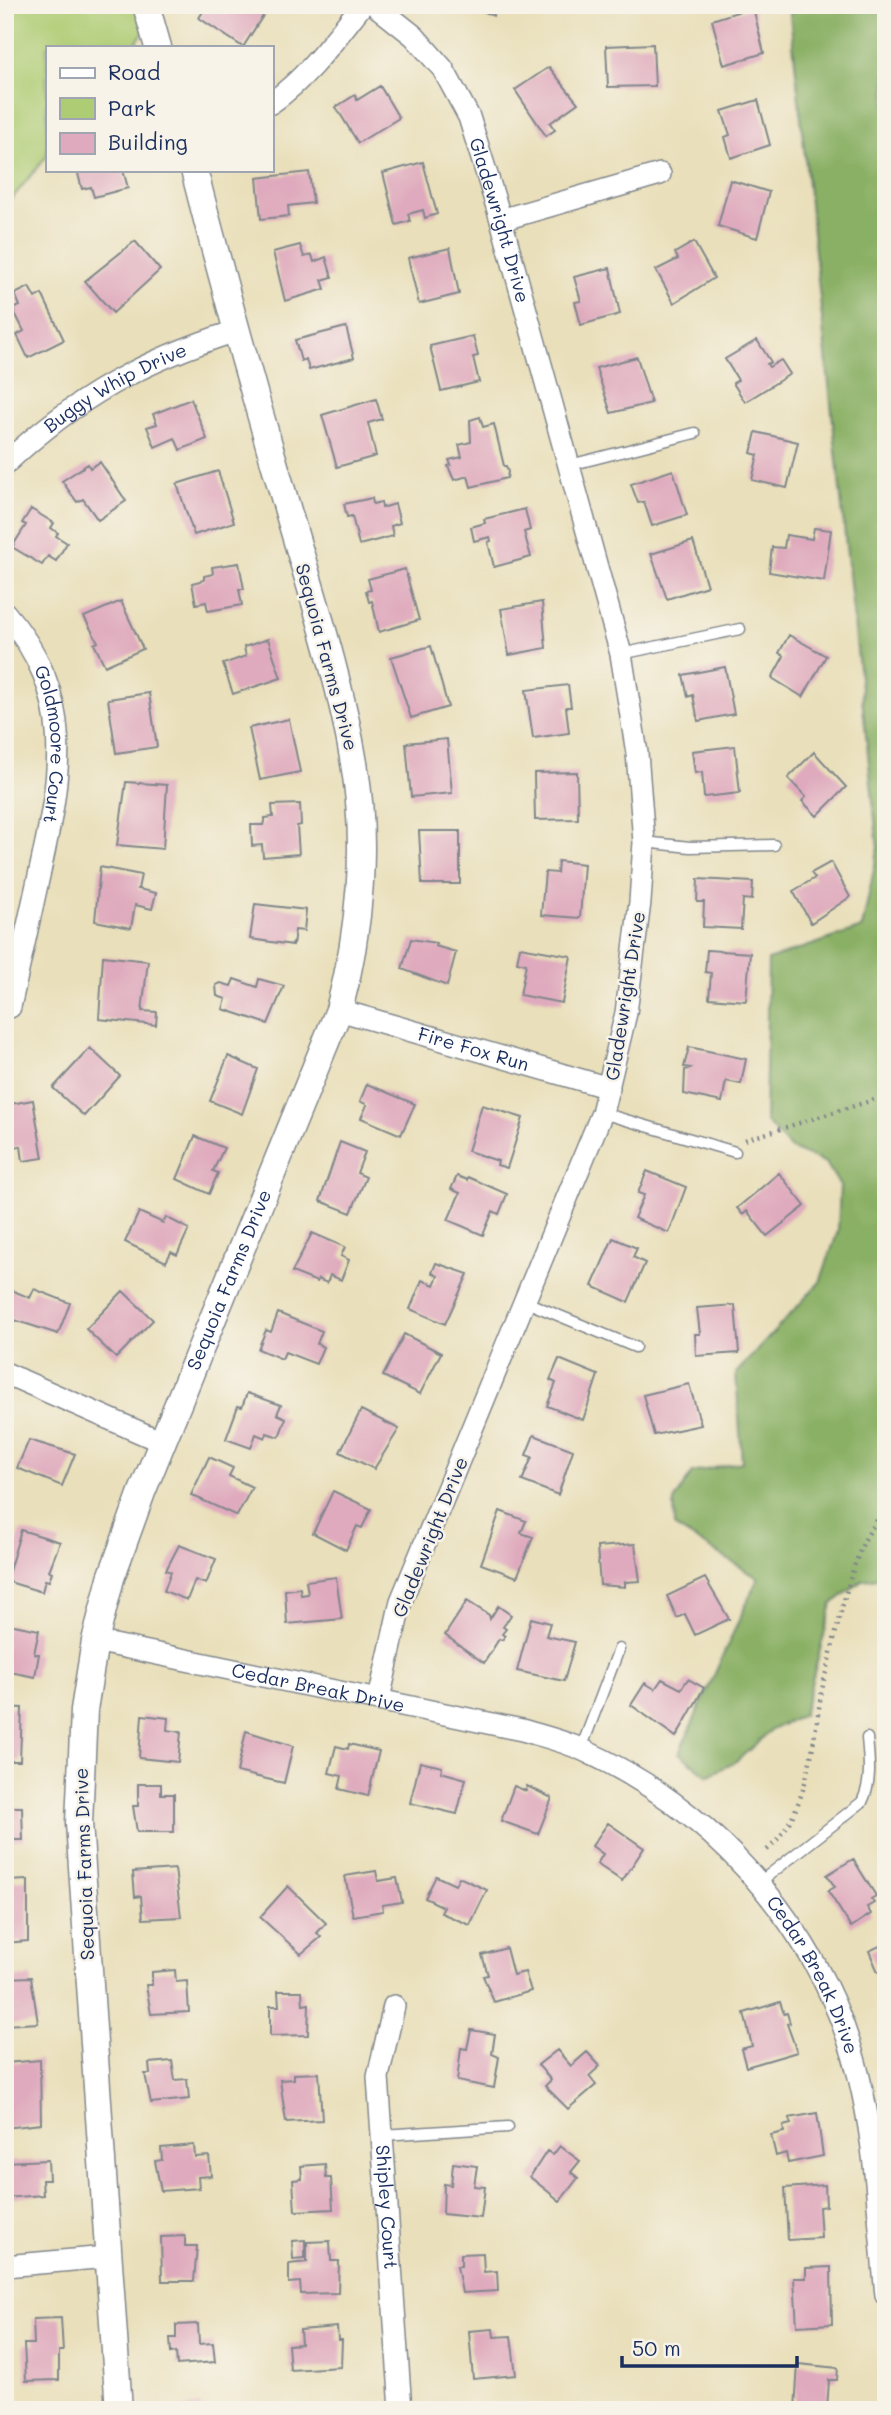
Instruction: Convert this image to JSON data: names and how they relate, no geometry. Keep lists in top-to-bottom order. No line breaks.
{"streets":{"street":["Gladewright Drive","Buggy Whip Drive","Sequoia Farms Drive","Goldmoore Court","Fire Fox Run","Cedar Break Drive","Shipley Court"]},"crossings":[["Gladewright Drive","Fire Fox Run"],["Gladewright Drive","Cedar Break Drive"],["Buggy Whip Drive","Sequoia Farms Drive"],["Sequoia Farms Drive","Fire Fox Run"],["Sequoia Farms Drive","Cedar Break Drive"]],"legend":["Road","Park","Building"],"scale_bar":"50 m"}
